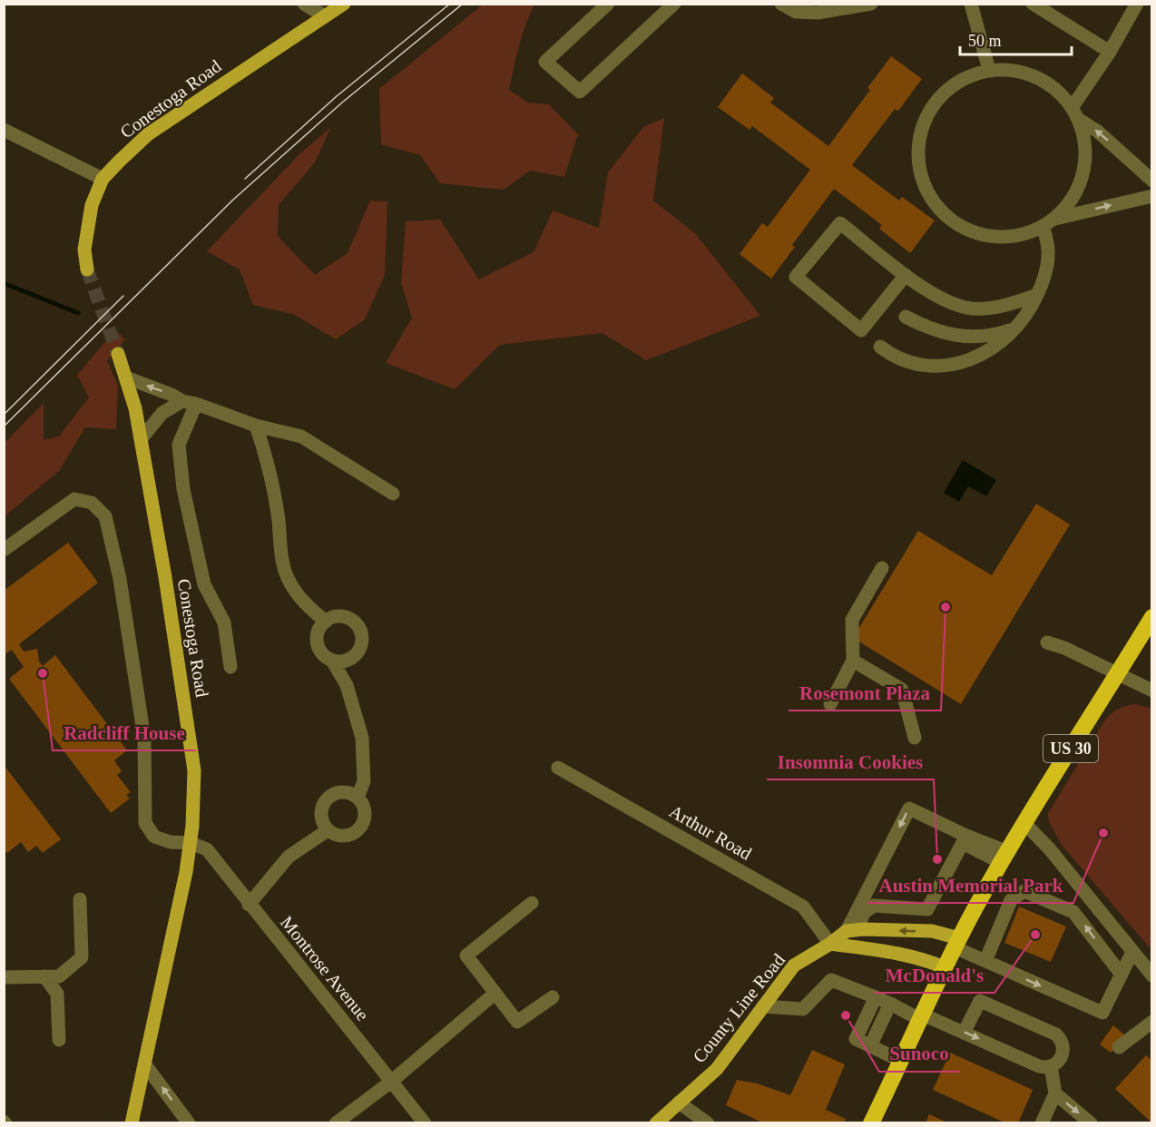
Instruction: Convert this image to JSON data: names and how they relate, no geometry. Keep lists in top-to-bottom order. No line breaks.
{"streets":{"highway":["US 30"],"main road":["Conestoga Road","County Line Road"],"street":["Arthur Road","Montrose Avenue"]},"crossings":[["Conestoga Road","Montrose Avenue"],["Arthur Road","County Line Road"]],"places":["Rosemont Plaza","Radcliff House","Austin Memorial Park","Insomnia Cookies","McDonald's","Sunoco"],"scale_bar":"50 m"}
